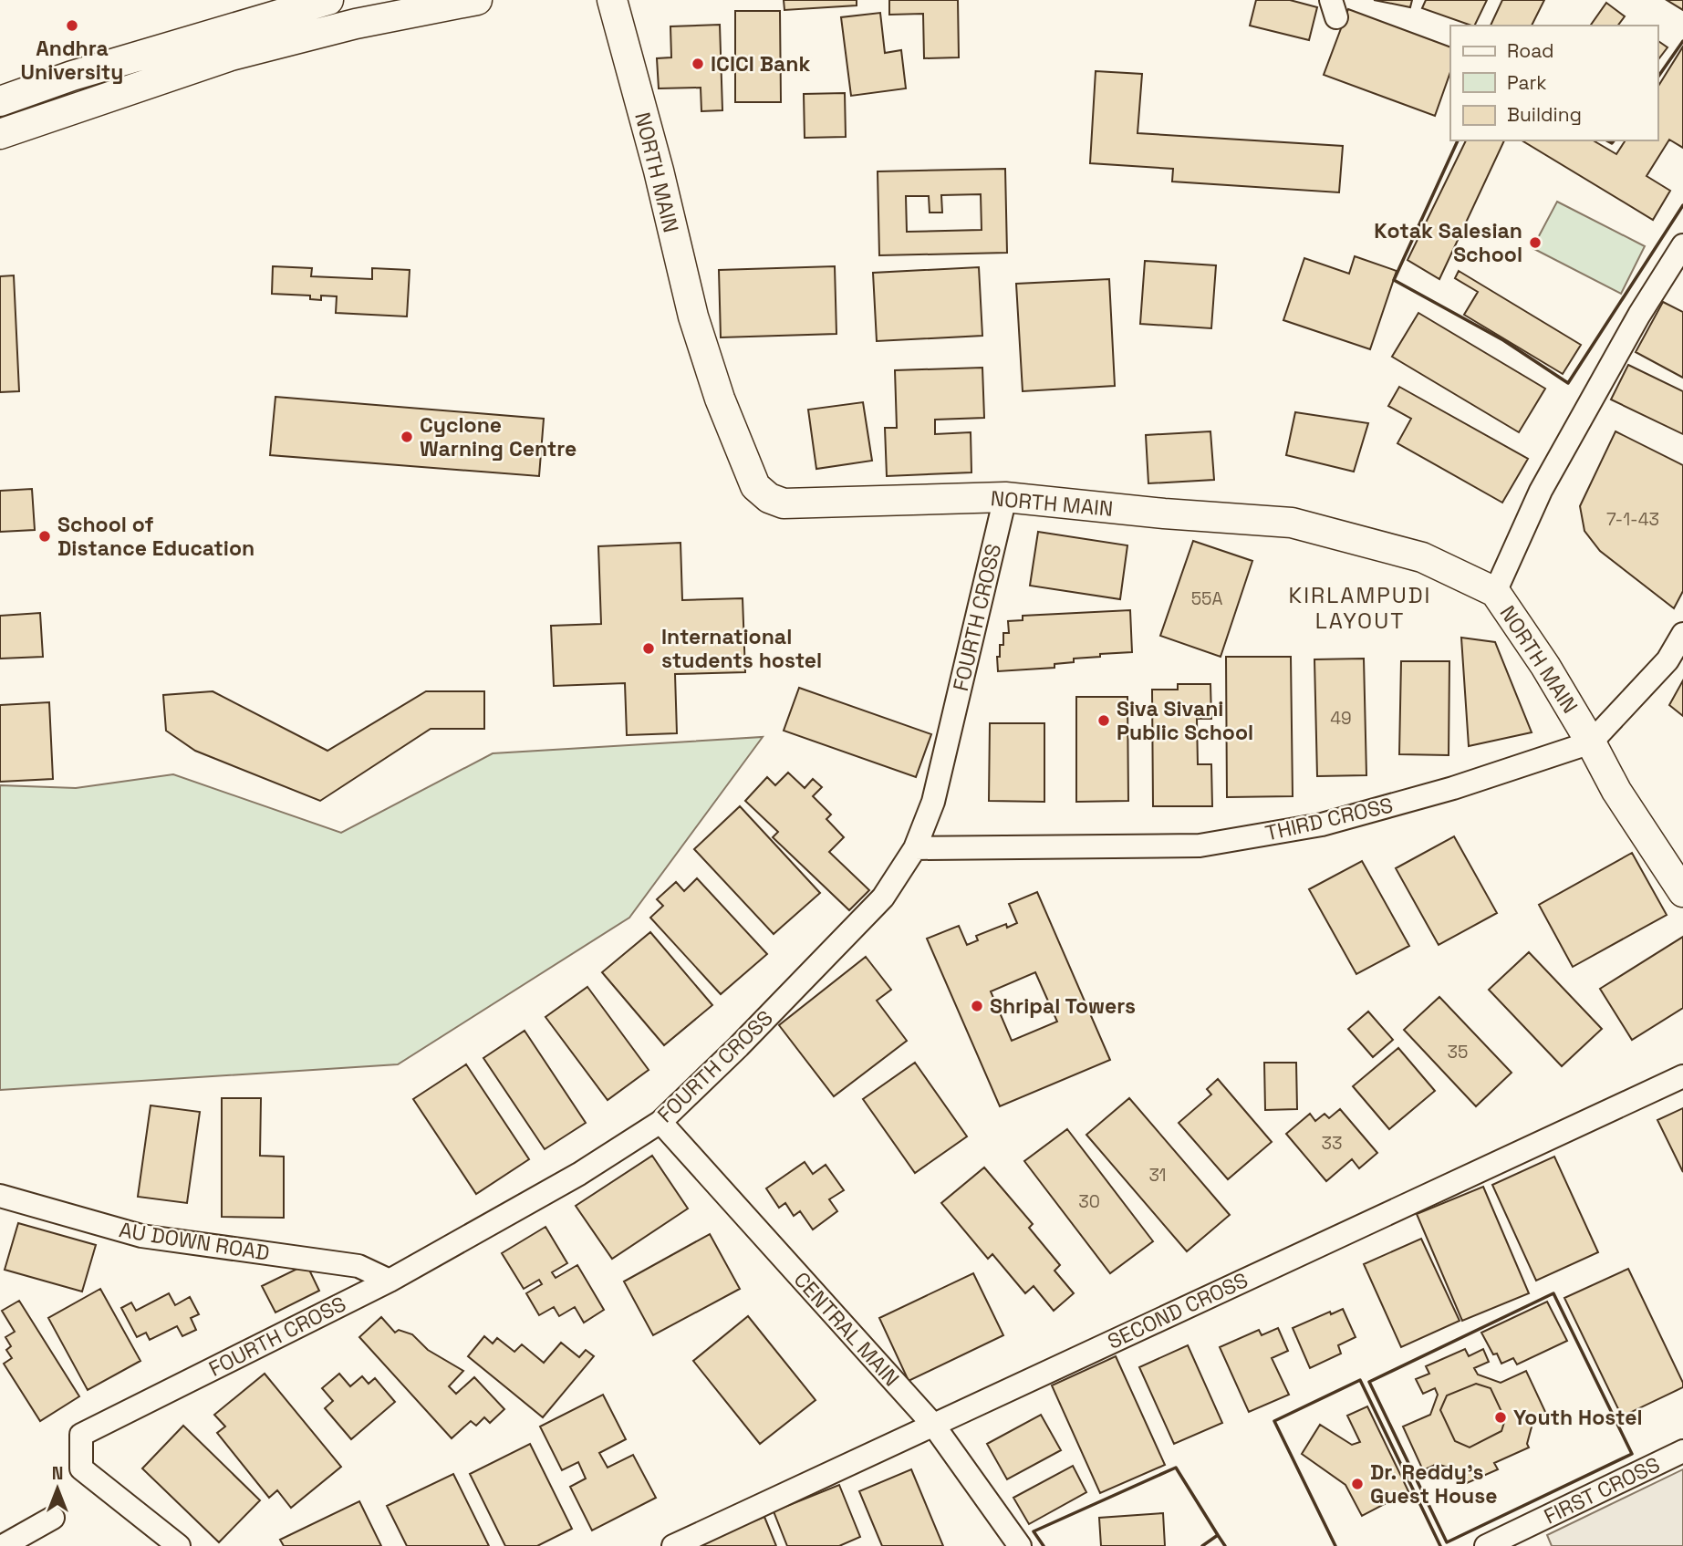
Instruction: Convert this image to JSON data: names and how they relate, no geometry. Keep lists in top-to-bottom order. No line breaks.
{"streets":{"street":["NORTH MAIN","FOURTH CROSS","THIRD CROSS","AU DOWN ROAD","SECOND CROSS","CENTRAL MAIN","FIRST CROSS"]},"crossings":[["NORTH MAIN","FOURTH CROSS"],["NORTH MAIN","THIRD CROSS"],["FOURTH CROSS","THIRD CROSS"],["FOURTH CROSS","AU DOWN ROAD"],["FOURTH CROSS","CENTRAL MAIN"],["SECOND CROSS","CENTRAL MAIN"]],"districts":["KIRLAMPUDI LAYOUT"],"places":["Andhra University","ICICI Bank","Kotak Salesian School","Cyclone Warning Centre","School of Distance Education","International students hostel","Siva Sivani Public School","Shripal Towers","Youth Hostel","Dr. Reddy's Guest House"],"house_numbers":["7-1-43","55A","49","35","33","31","30"],"legend":["Road","Park","Building"],"north":"top"}
